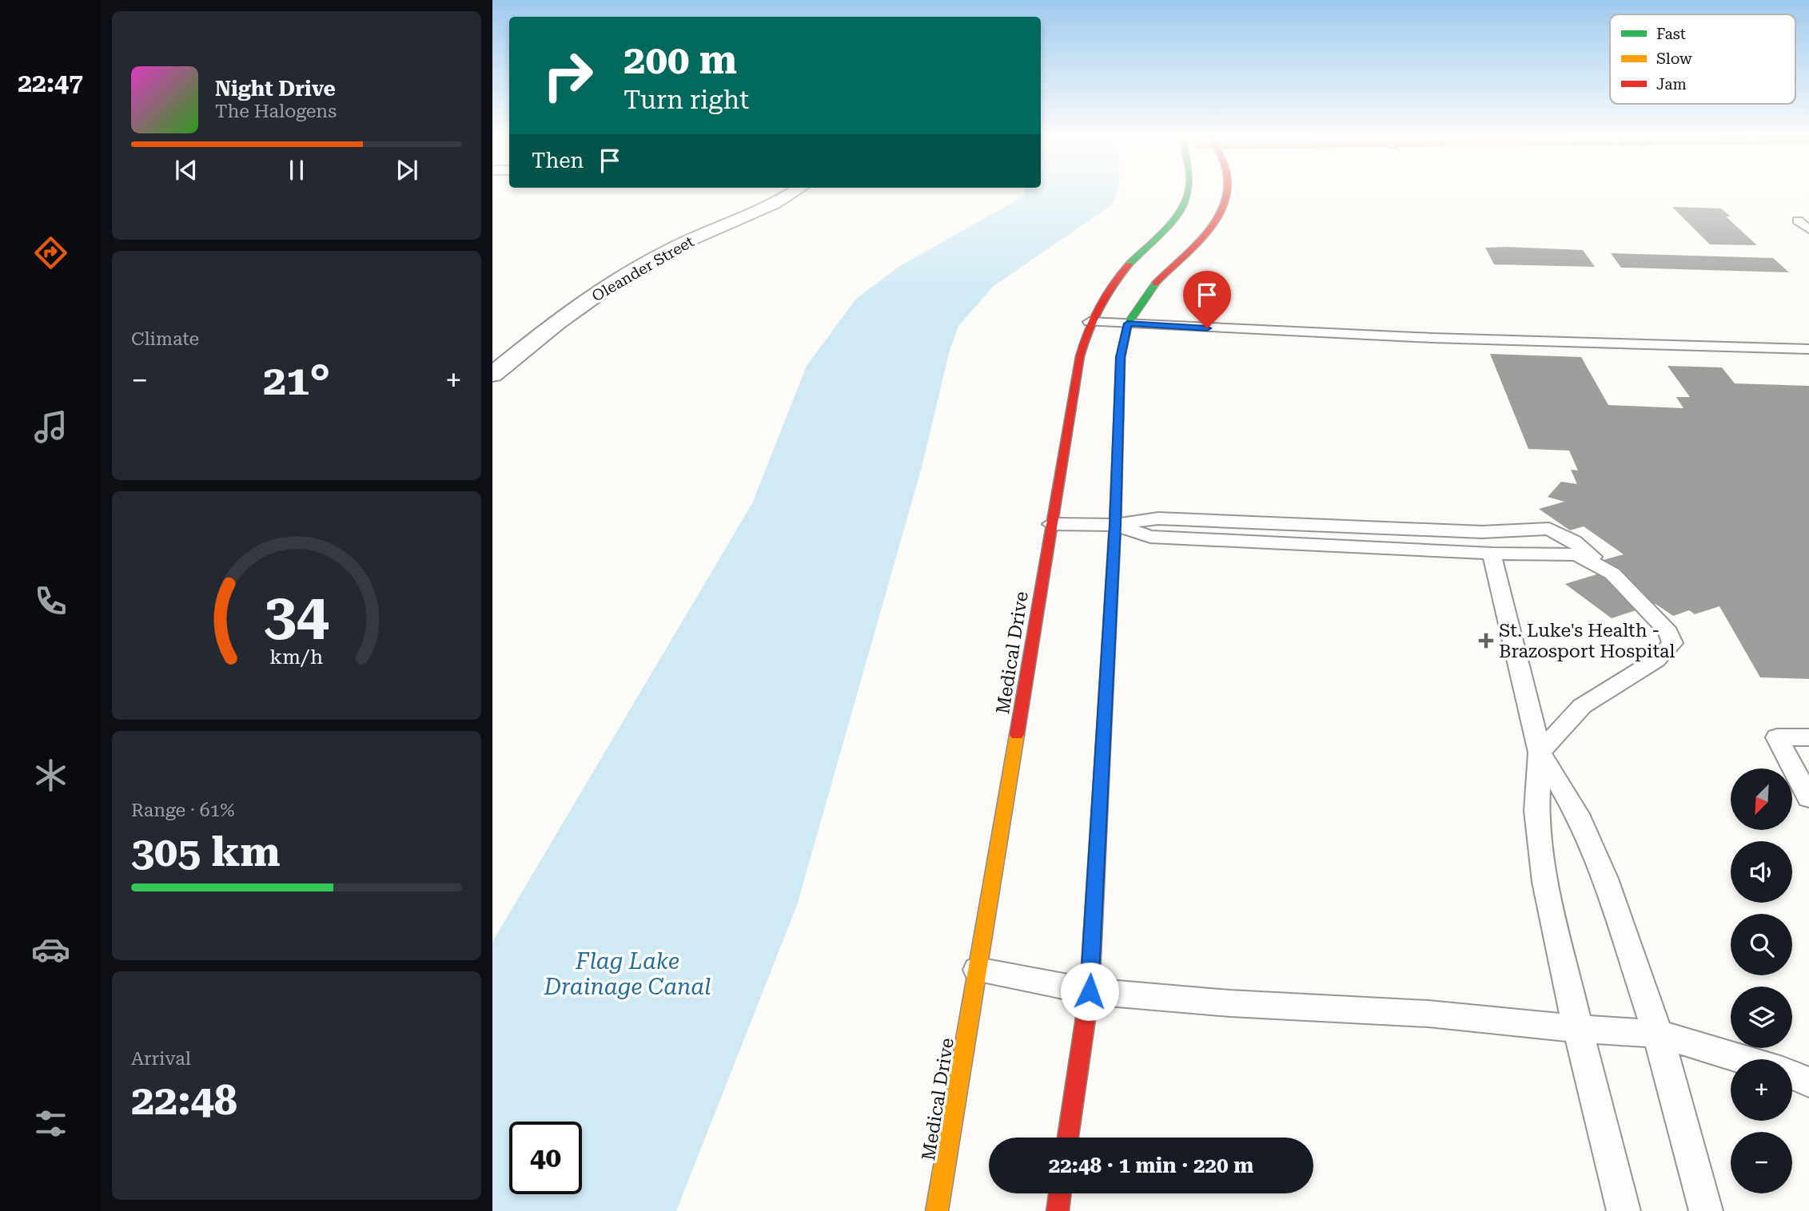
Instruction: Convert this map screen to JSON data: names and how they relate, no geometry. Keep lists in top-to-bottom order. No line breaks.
{"streets":{"street":["Oleander Street","Medical Drive"]},"water":["Flag Lake Drainage Canal"],"places":{"health":["St. Luke's Health - Brazosport Hospital"]},"legend":["Fast","Slow","Jam"],"north":"bottom left","page":{"tabs":"22:47","turn":["200 m","Turn right"],"song":["Night Drive","The Halogens"],"then":"Then","tile":["Climate",["Range · 61%","305 km"],["Arrival","22:48"]],"heat":["−","21°","+"],"map_buttons":["+","−"],"limit":"40","trip":"22:48 · 1 min · 220 m","gauge":["34","km/h"]}}
